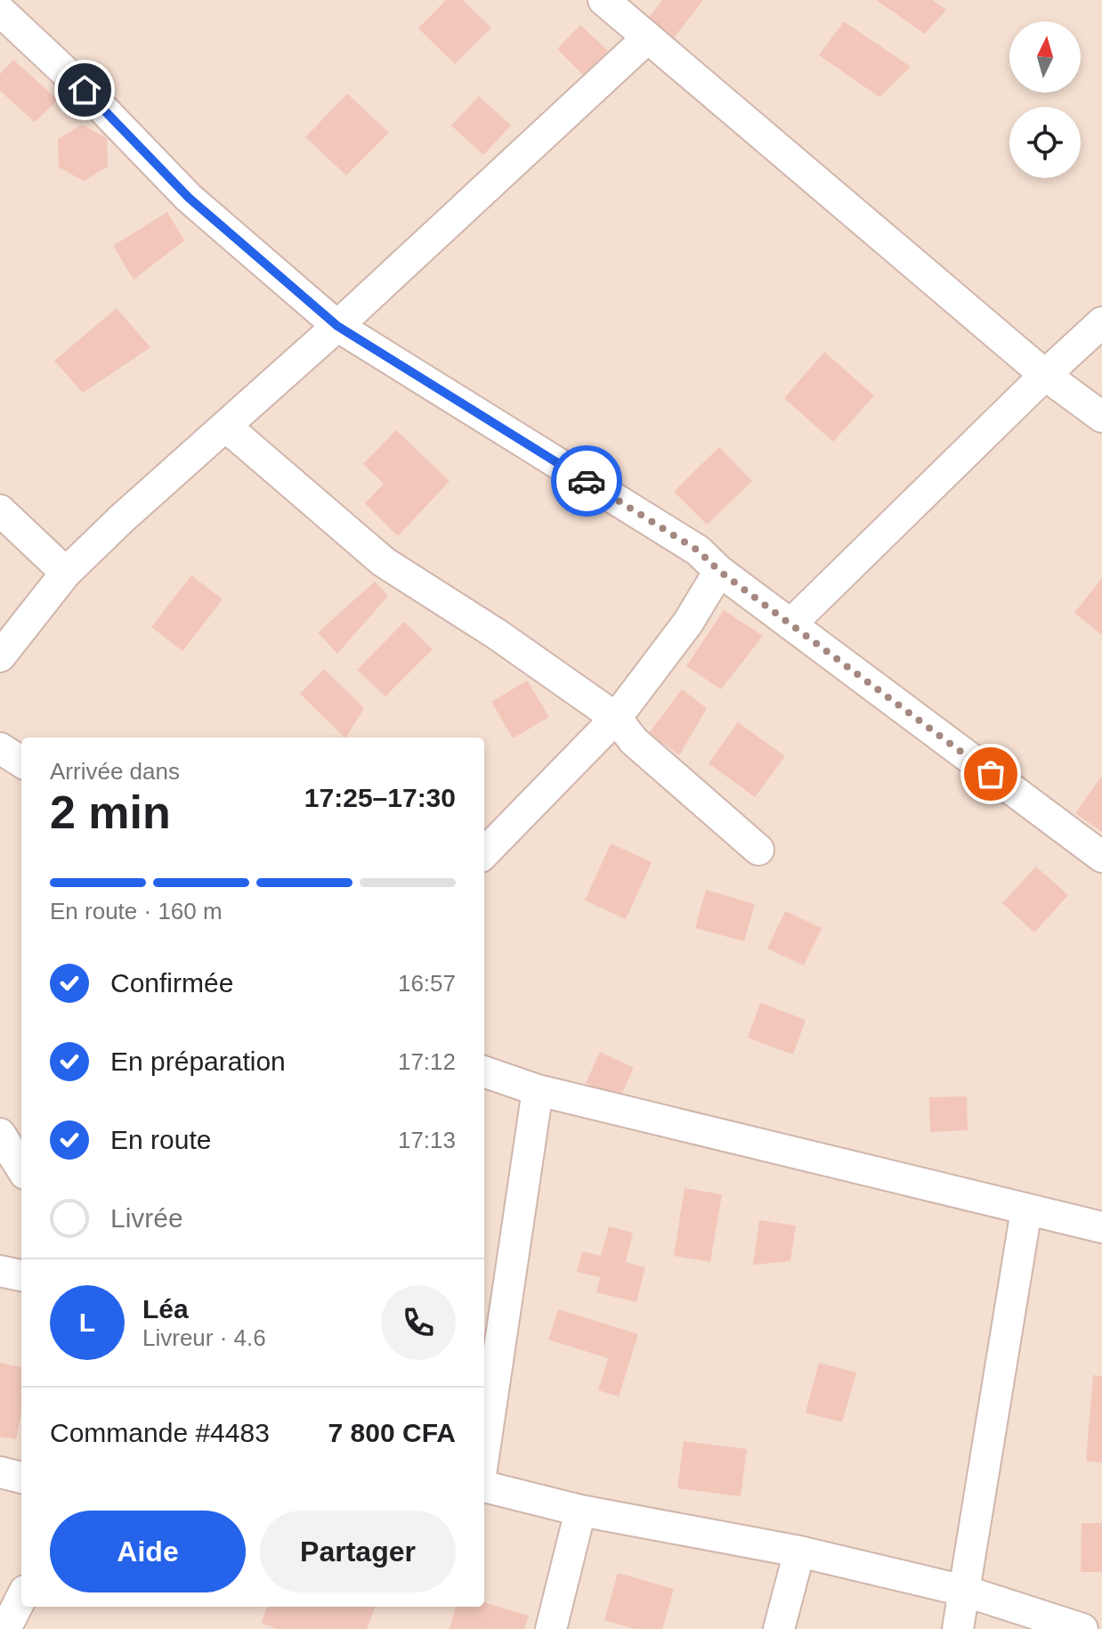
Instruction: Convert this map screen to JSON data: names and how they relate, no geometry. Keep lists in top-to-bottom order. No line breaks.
{"north":"top","page":{"heading":["2 min","Arrivée dans","17:25–17:30"],"panel":["Léa","Livreur · 4.6","Commande #4483","7 800 CFA"],"bar":"En route · 160 m","list":[["Confirmée","16:57"],["En préparation","17:12"],["En route","17:13"],"Livrée"],"round":"L","buttons":["Aide","Partager"]}}
